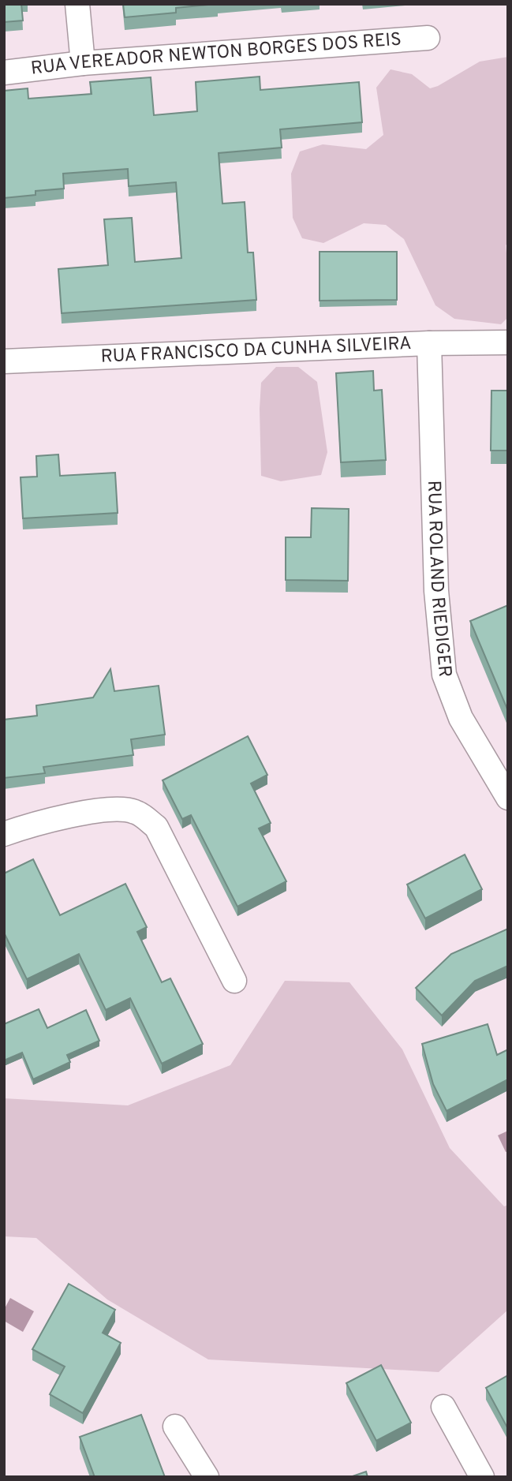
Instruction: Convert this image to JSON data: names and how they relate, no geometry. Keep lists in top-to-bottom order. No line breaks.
{"streets":{"street":["RUA VEREADOR NEWTON BORGES DOS REIS","RUA FRANCISCO DA CUNHA SILVEIRA","RUA ROLAND RIEDIGER"]},"crossings":[["RUA FRANCISCO DA CUNHA SILVEIRA","RUA ROLAND RIEDIGER"]]}
